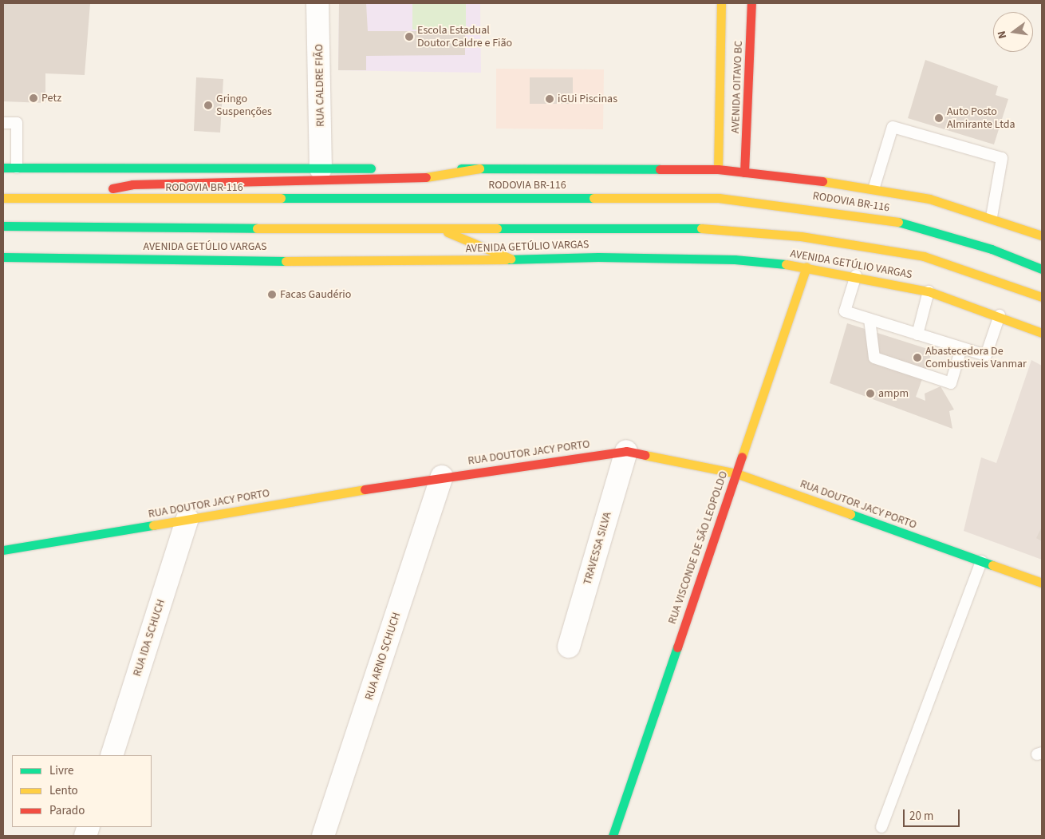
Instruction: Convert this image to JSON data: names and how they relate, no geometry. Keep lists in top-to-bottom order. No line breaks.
{"streets":{"main road":["AVENIDA OITAVO BC","RODOVIA BR-116","AVENIDA GETÚLIO VARGAS","RUA DOUTOR JACY PORTO","RUA VISCONDE DE SÃO LEOPOLDO"],"street":["RUA CALDRE FIÃO","TRAVESSA SILVA","RUA IDA SCHUCH","RUA ARNO SCHUCH"]},"crossings":[["AVENIDA GETÚLIO VARGAS","RUA VISCONDE DE SÃO LEOPOLDO"],["RUA DOUTOR JACY PORTO","RUA VISCONDE DE SÃO LEOPOLDO"],["RUA DOUTOR JACY PORTO","TRAVESSA SILVA"],["RUA DOUTOR JACY PORTO","RUA IDA SCHUCH"],["RUA DOUTOR JACY PORTO","RUA ARNO SCHUCH"]],"places":["Escola Estadual Doutor Caldre e Fião","Petz","iGUi Piscinas","Gringo Suspenções","Auto Posto Almirante Ltda","Facas Gaudério","Abastecedora De Combustiveis Vanmar","ampm"],"legend":["Livre","Lento","Parado"],"scale_bar":"20 m","north":"left"}
